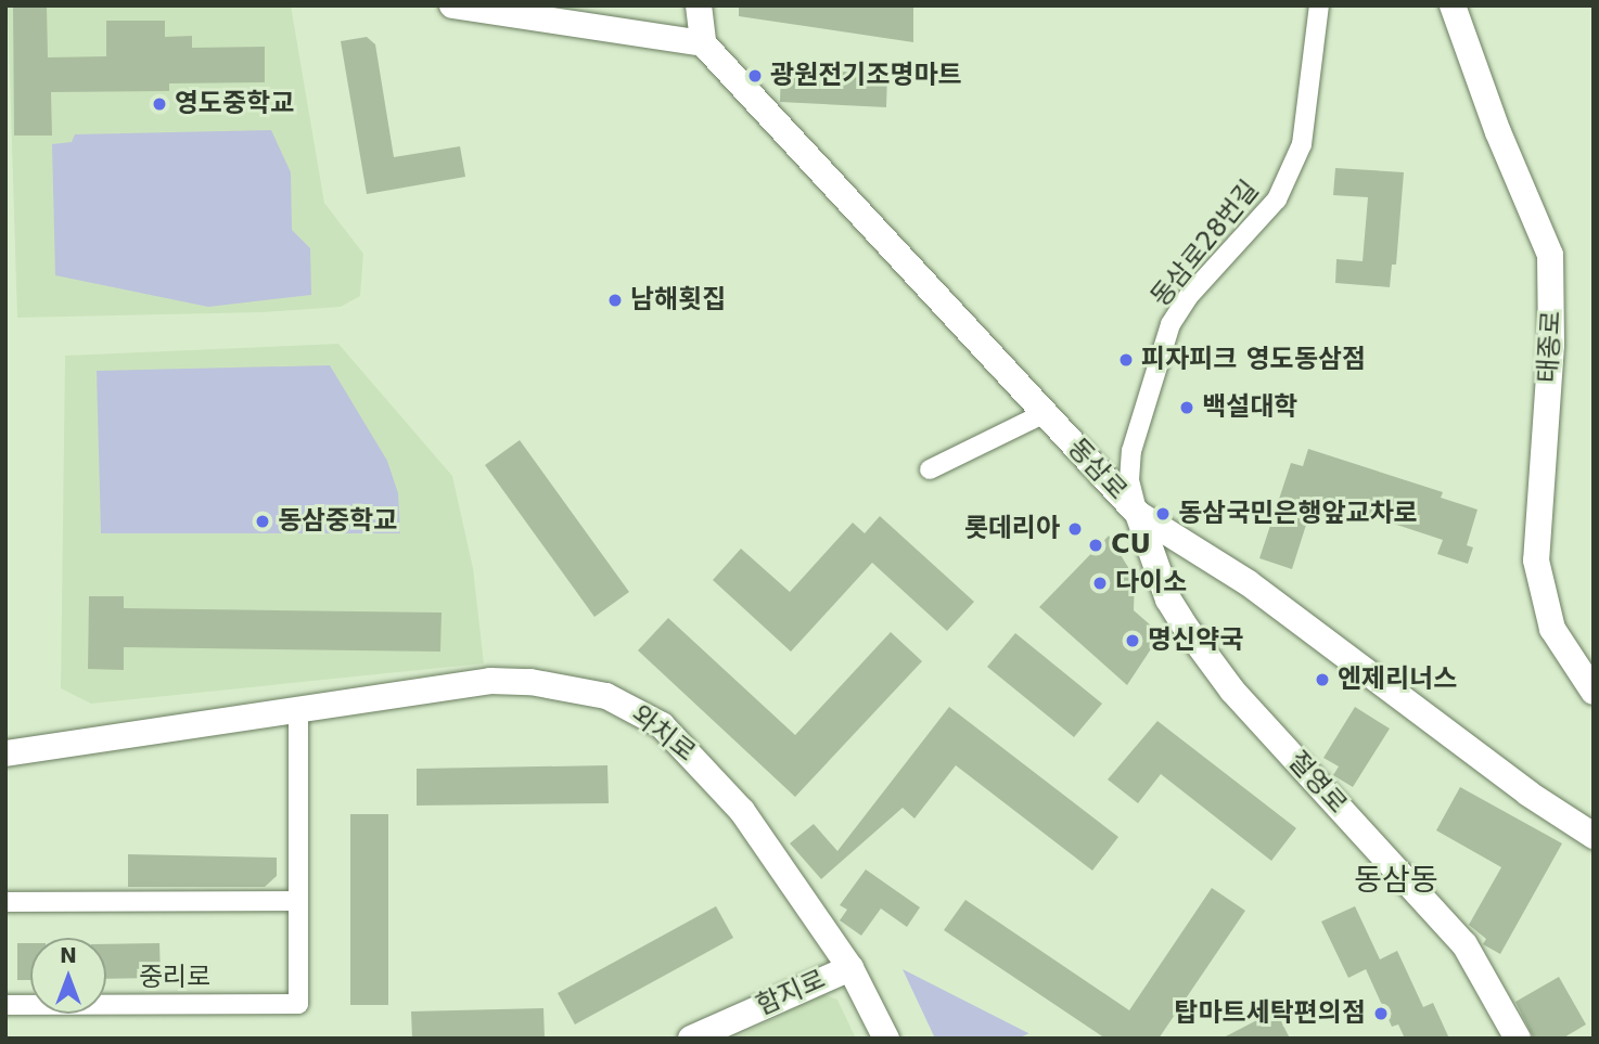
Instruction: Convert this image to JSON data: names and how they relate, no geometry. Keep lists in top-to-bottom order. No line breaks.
{"streets":{"main road":["태종로","동삼로","와치로","절영로","함지로"],"street":["동삼로28번길","중리로"]},"crossings":[["동삼로28번길","동삼로"],["동삼로28번길","절영로"],["동삼로","절영로"],["와치로","함지로"]],"districts":["동삼동"],"places":["광원전기조명마트","영도중학교","남해횟집","피자피크 영도동삼점","백설대학","동삼국민은행앞교차로","동삼중학교","롯데리아","CU","다이소","명신약국","엔제리너스","탑마트세탁편의점"],"north":"top"}
